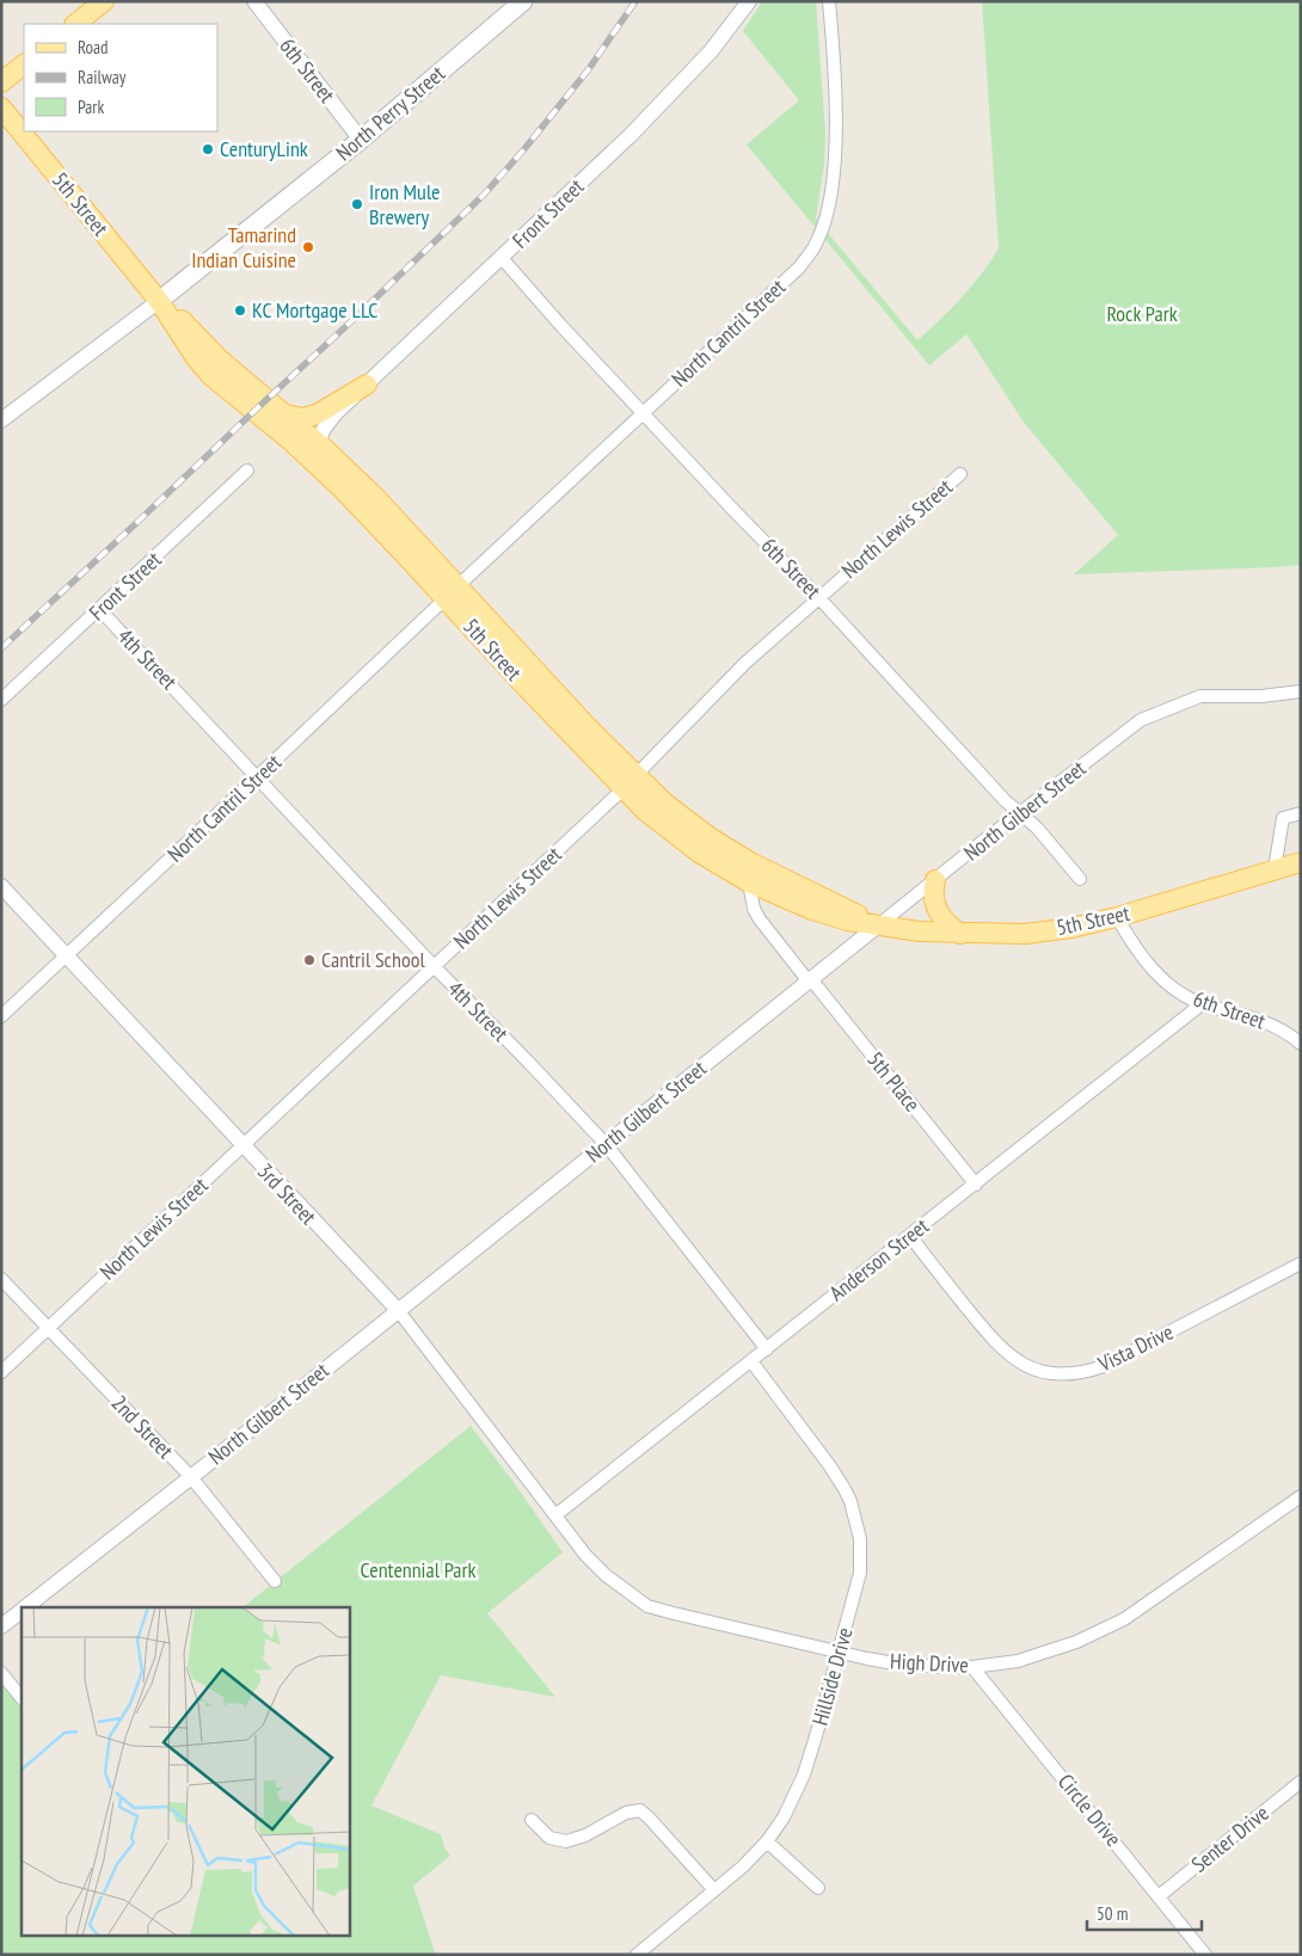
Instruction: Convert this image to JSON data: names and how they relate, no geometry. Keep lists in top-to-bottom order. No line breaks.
{"streets":{"main road":["North Perry Street","5th Street"],"street":["6th Street","Front Street","North Cantril Street","North Lewis Street","4th Street","North Gilbert Street","5th Place","3rd Street","Anderson Street","Vista Drive","2nd Street","High Drive","Hillside Drive","Circle Drive","Senter Drive"]},"crossings":[["6th Street","North Perry Street"],["6th Street","5th Street"],["6th Street","Front Street"],["6th Street","North Cantril Street"],["6th Street","North Lewis Street"],["6th Street","North Gilbert Street"],["6th Street","Anderson Street"],["North Perry Street","5th Street"],["5th Street","Front Street"],["5th Street","North Cantril Street"],["5th Street","North Lewis Street"],["5th Street","North Gilbert Street"],["5th Street","5th Place"],["Front Street","4th Street"],["North Cantril Street","4th Street"],["North Cantril Street","3rd Street"],["North Lewis Street","4th Street"],["North Lewis Street","3rd Street"],["North Lewis Street","2nd Street"],["4th Street","North Gilbert Street"],["4th Street","Anderson Street"],["North Gilbert Street","5th Place"],["North Gilbert Street","3rd Street"],["North Gilbert Street","2nd Street"],["5th Place","Anderson Street"],["3rd Street","Anderson Street"],["3rd Street","High Drive"],["Anderson Street","Vista Drive"],["Anderson Street","High Drive"],["Anderson Street","Hillside Drive"],["High Drive","Hillside Drive"],["High Drive","Circle Drive"],["Circle Drive","Senter Drive"]],"parks":["Rock Park","Centennial Park"],"places":["CenturyLink","Iron Mule Brewery","Tamarind Indian Cuisine","KC Mortgage LLC","Cantril School"],"legend":["Road","Railway","Park"],"scale_bar":"50 m"}
